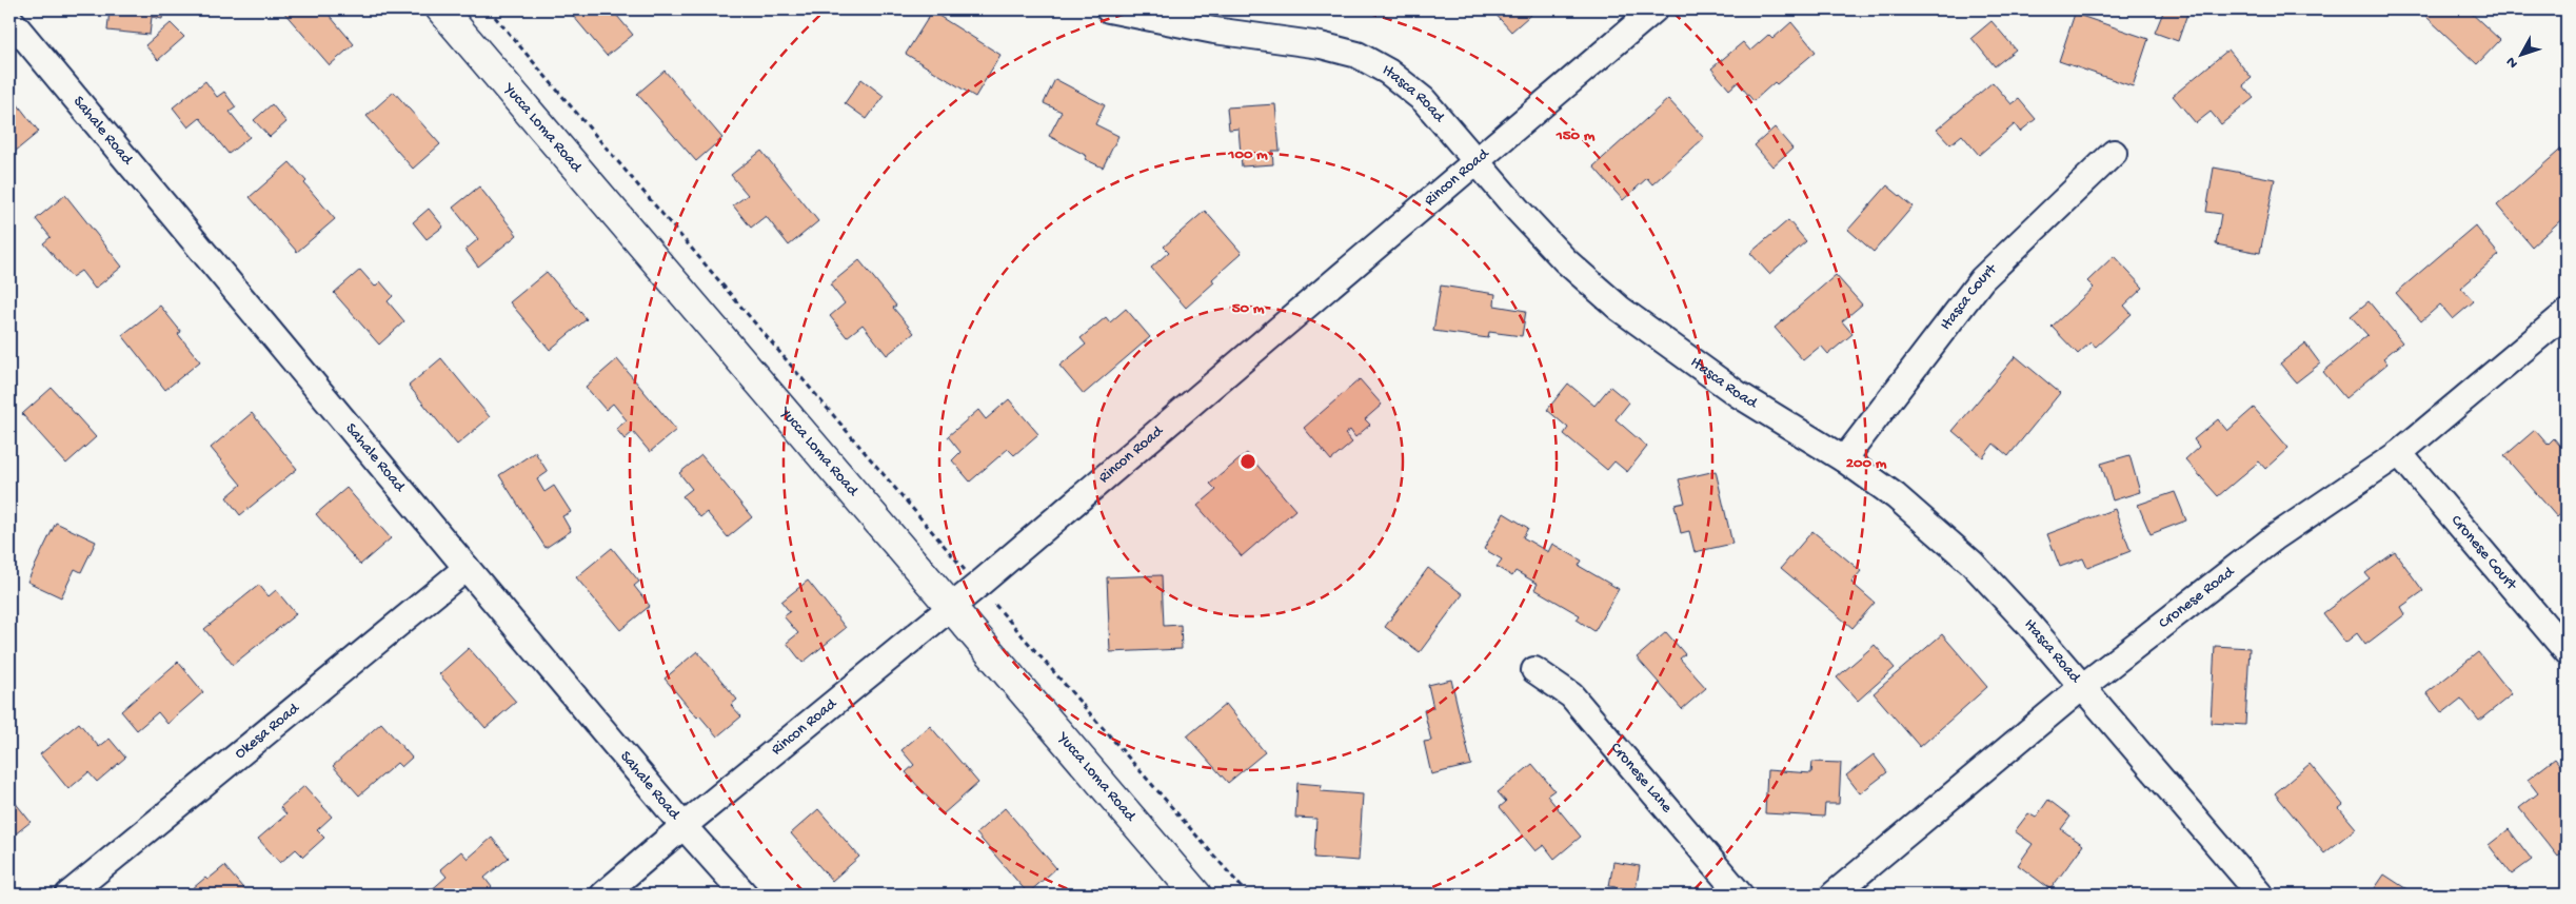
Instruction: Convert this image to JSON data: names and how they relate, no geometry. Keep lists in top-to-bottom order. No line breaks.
{"streets":{"main road":["Yucca Loma Road"],"street":["Itasca Road","Sahale Road","Rincon Road","Itasca Court","Cronese Court","Cronese Road","Okesa Road","Cronese Lane"]},"crossings":[["Itasca Road","Rincon Road"],["Itasca Road","Itasca Court"],["Itasca Road","Cronese Road"],["Yucca Loma Road","Rincon Road"],["Sahale Road","Rincon Road"],["Sahale Road","Okesa Road"],["Cronese Court","Cronese Road"]],"north":"bottom left","rings":["150 m","100 m","50 m","200 m"]}
